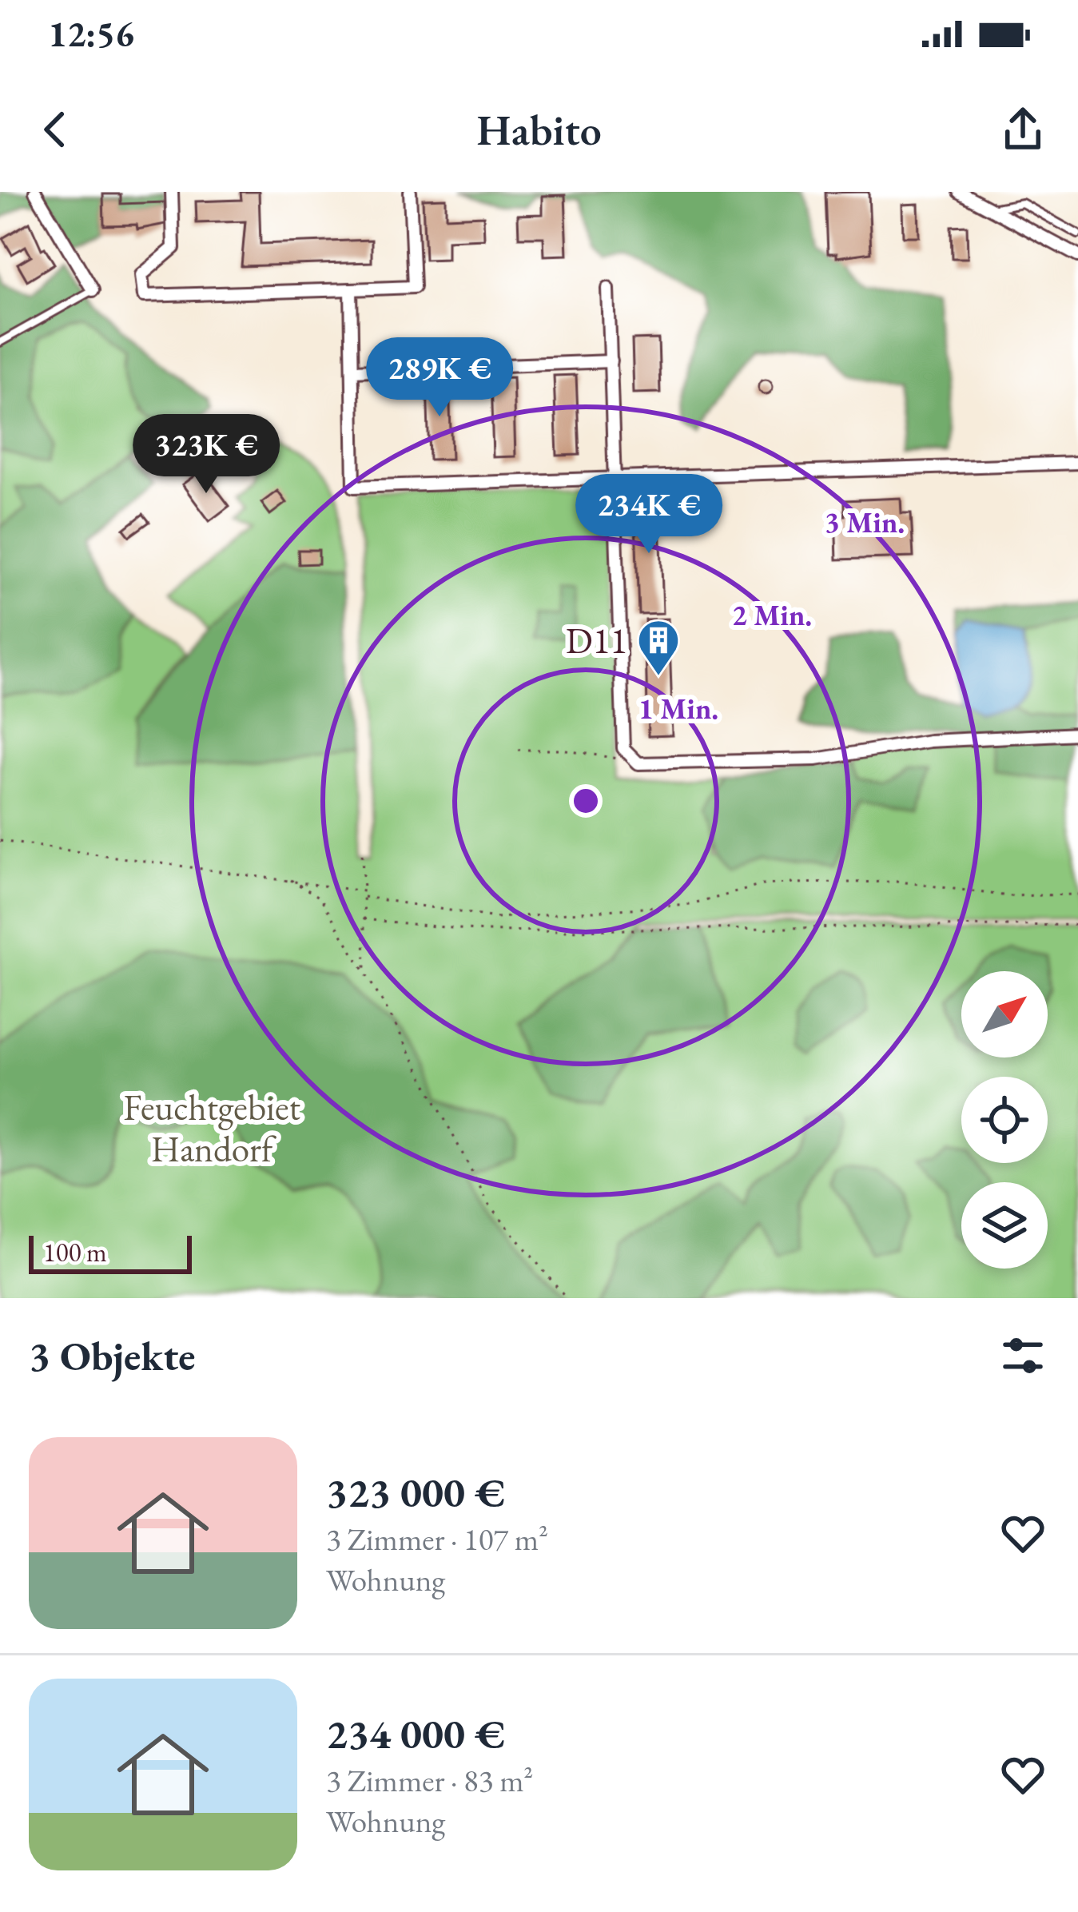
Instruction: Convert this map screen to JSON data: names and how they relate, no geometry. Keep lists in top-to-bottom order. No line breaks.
{"parks":["Feuchtgebiet Handorf"],"places":{"building":["D11"]},"scale_bar":"100 m","north":"top right","page":{"status":"12:56","header":"Habito","price":["289K €","323K €","234K €"],"scale":"100 m","heading":"3 Objekte","list":[{"name":"323 000 €","note":"3 Zimmer · 107 m² · Wohnung"},{"name":"234 000 €","note":"3 Zimmer · 83 m² · Wohnung"}]},"rings":["3 Min.","2 Min.","1 Min."]}
